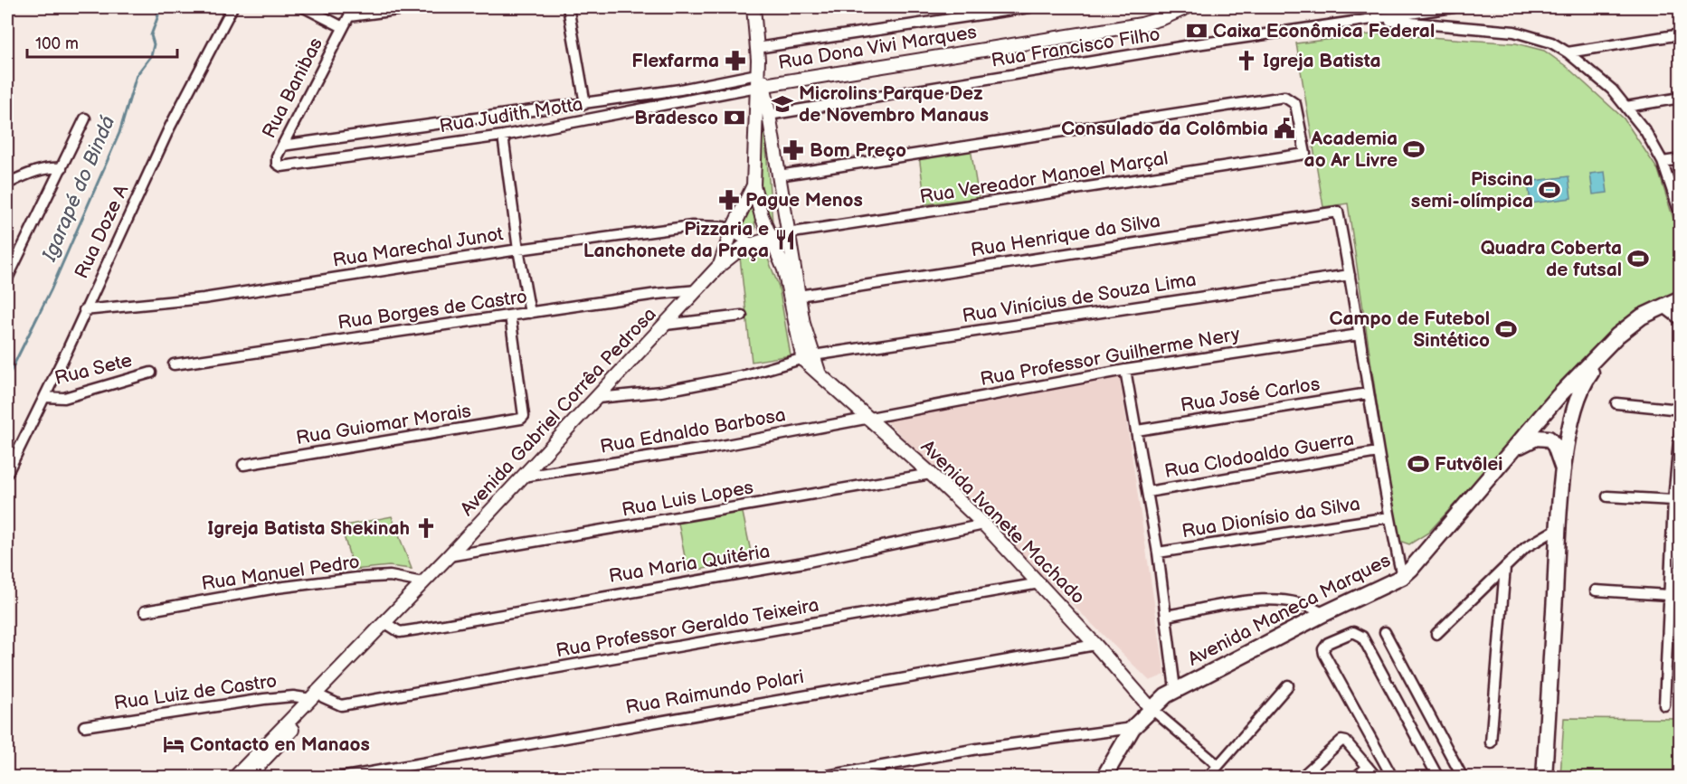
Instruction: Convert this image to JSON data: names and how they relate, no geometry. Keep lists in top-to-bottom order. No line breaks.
{"streets":{"main road":["Avenida Maneca Marques"],"street":["Rua Dona Vivi Marques","Rua Francisco Filho","Rua Banibas","Rua Judith Motta","Rua Vereador Manoel Marçal","Rua Doze A","Rua Henrique da Silva","Rua Marechal Junot","Rua Vinícius de Souza Lima","Rua Borges de Castro","Rua Professor Guilherme Nery","Rua Sete","Rua José Carlos","Avenida Gabriel Corrêa Pedrosa","Rua Guiomar Morais","Rua Ednaldo Barbosa","Rua Clodoaldo Guerra","Rua Luis Lopes","Rua Dionísio da Silva","Avenida Ivanete Machado","Rua Maria Quitéria","Rua Manuel Pedro","Rua Professor Geraldo Teixeira","Rua Luiz de Castro","Rua Raimundo Polari"]},"crossings":[["Rua Dona Vivi Marques","Rua Judith Motta"],["Rua Dona Vivi Marques","Avenida Ivanete Machado"],["Rua Francisco Filho","Avenida Ivanete Machado"],["Rua Banibas","Rua Judith Motta"],["Rua Judith Motta","Avenida Ivanete Machado"],["Rua Vereador Manoel Marçal","Avenida Gabriel Corrêa Pedrosa"],["Rua Vereador Manoel Marçal","Avenida Ivanete Machado"],["Rua Doze A","Rua Marechal Junot"],["Rua Doze A","Rua Sete"],["Rua Henrique da Silva","Rua Vinícius de Souza Lima"],["Rua Henrique da Silva","Avenida Ivanete Machado"],["Rua Marechal Junot","Avenida Gabriel Corrêa Pedrosa"],["Rua Vinícius de Souza Lima","Avenida Gabriel Corrêa Pedrosa"],["Rua Vinícius de Souza Lima","Avenida Ivanete Machado"],["Rua Borges de Castro","Avenida Gabriel Corrêa Pedrosa"],["Rua Borges de Castro","Rua Guiomar Morais"],["Rua Professor Guilherme Nery","Rua Ednaldo Barbosa"],["Rua Professor Guilherme Nery","Avenida Ivanete Machado"],["Avenida Gabriel Corrêa Pedrosa","Rua Ednaldo Barbosa"],["Avenida Gabriel Corrêa Pedrosa","Rua Luis Lopes"],["Avenida Gabriel Corrêa Pedrosa","Avenida Ivanete Machado"],["Avenida Gabriel Corrêa Pedrosa","Rua Maria Quitéria"],["Avenida Gabriel Corrêa Pedrosa","Rua Manuel Pedro"],["Avenida Gabriel Corrêa Pedrosa","Rua Professor Geraldo Teixeira"],["Avenida Gabriel Corrêa Pedrosa","Rua Luiz de Castro"],["Rua Ednaldo Barbosa","Avenida Ivanete Machado"],["Rua Luis Lopes","Avenida Ivanete Machado"],["Avenida Ivanete Machado","Rua Maria Quitéria"],["Avenida Ivanete Machado","Avenida Maneca Marques"],["Avenida Ivanete Machado","Rua Professor Geraldo Teixeira"],["Avenida Ivanete Machado","Rua Raimundo Polari"],["Rua Professor Geraldo Teixeira","Rua Luiz de Castro"]],"water":["Igarapé do Bindá"],"places":{"bank":["Caixa Econômica Federal","Bradesco"],"pharmacy":["Flexfarma","Bom Preço","Pague Menos"],"church":["Igreja Batista","Igreja Batista Shekinah"],"school or university":["Microlins Parque Dez de Novembro Manaus"],"public building":["Consulado da Colômbia"],"sports":["Academia ao Ar Livre","Piscina semi-olímpica","Quadra Coberta de futsal","Campo de Futebol Sintético","Futvôlei"],"restaurant":["Pizzaria e Lanchonete da Praça"],"hotel":["Contacto en Manaos"]},"scale_bar":"100 m"}
